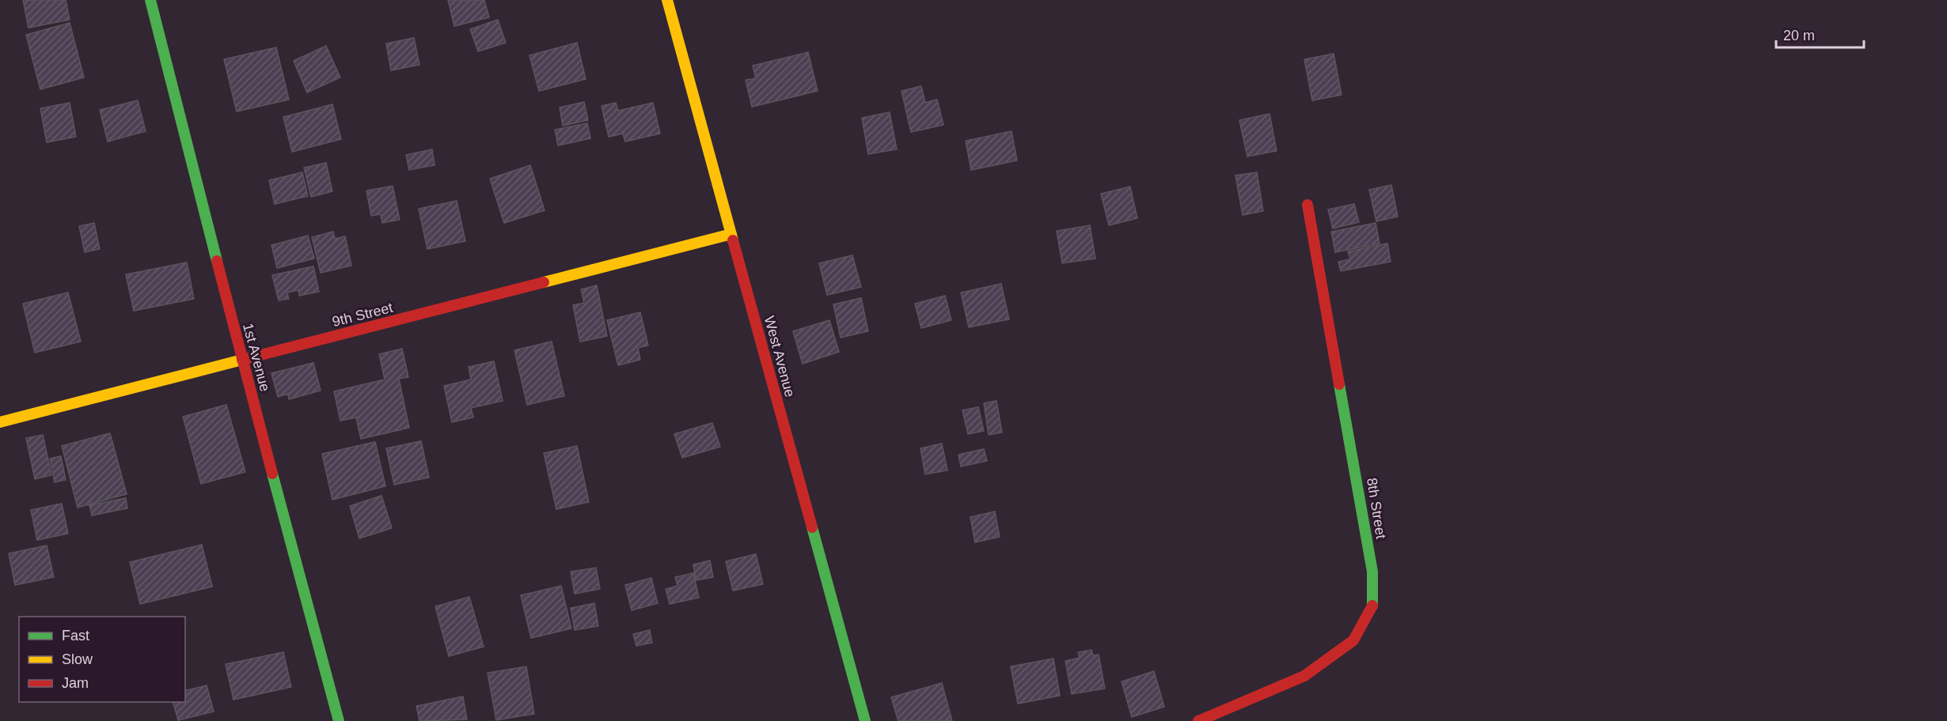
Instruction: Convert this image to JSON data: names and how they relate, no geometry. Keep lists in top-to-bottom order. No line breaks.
{"streets":{"street":["9th Street","West Avenue","1st Avenue","8th Street"]},"crossings":[["9th Street","West Avenue"],["9th Street","1st Avenue"]],"legend":["Fast","Slow","Jam"],"scale_bar":"20 m"}
